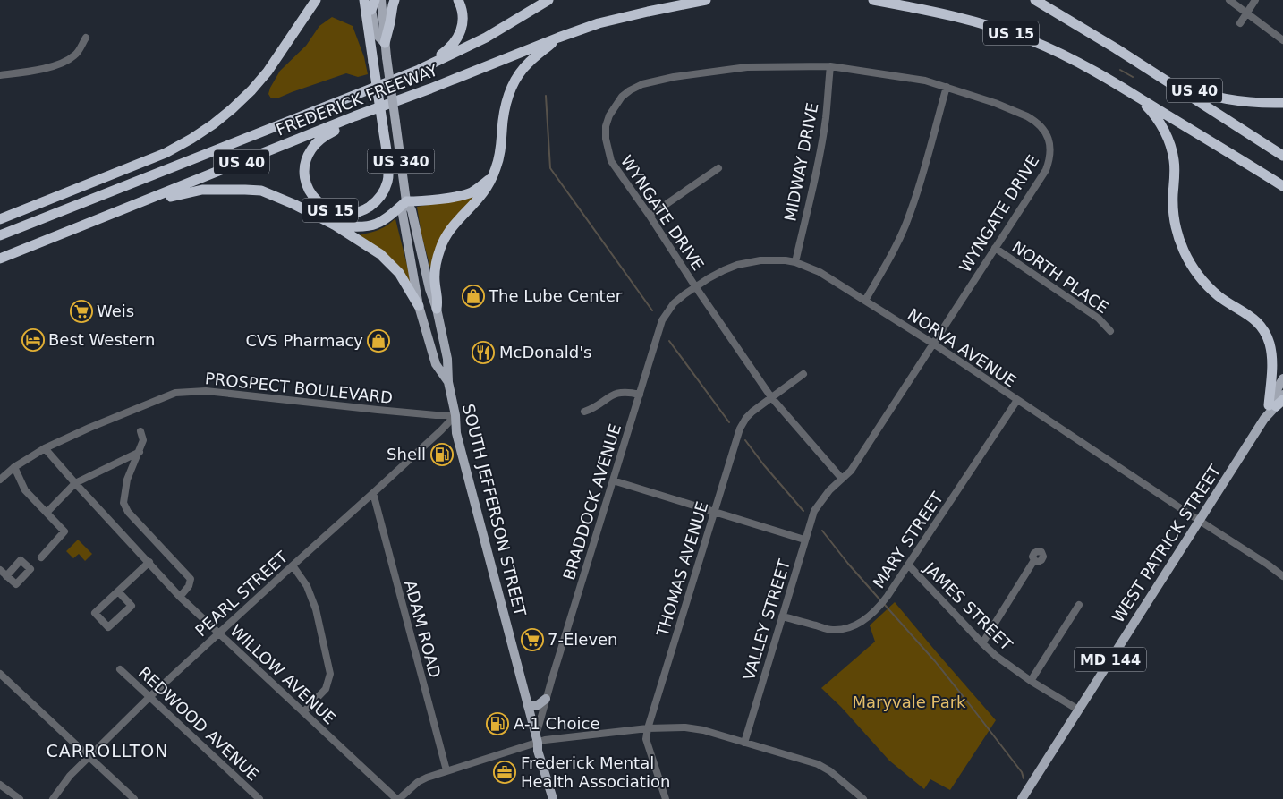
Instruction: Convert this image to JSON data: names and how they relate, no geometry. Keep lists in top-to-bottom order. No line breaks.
{"streets":{"highway":["US 15","US 40","FREDERICK FREEWAY"],"main road":["US 340","SOUTH JEFFERSON STREET","WEST PATRICK STREET","MD 144"],"street":["MIDWAY DRIVE","WYNGATE DRIVE","NORTH PLACE","NORVA AVENUE","PROSPECT BOULEVARD","BRADDOCK AVENUE","MARY STREET","THOMAS AVENUE","PEARL STREET","JAMES STREET","VALLEY STREET","ADAM ROAD","WILLOW AVENUE","REDWOOD AVENUE"]},"crossings":[["US 15","US 40"],["US 15","FREDERICK FREEWAY"],["US 340","SOUTH JEFFERSON STREET"],["MIDWAY DRIVE","WYNGATE DRIVE"],["MIDWAY DRIVE","NORVA AVENUE"],["WYNGATE DRIVE","NORTH PLACE"],["WYNGATE DRIVE","NORVA AVENUE"],["WYNGATE DRIVE","BRADDOCK AVENUE"],["WYNGATE DRIVE","THOMAS AVENUE"],["WYNGATE DRIVE","VALLEY STREET"],["NORVA AVENUE","BRADDOCK AVENUE"],["NORVA AVENUE","MARY STREET"],["NORVA AVENUE","WEST PATRICK STREET"],["PROSPECT BOULEVARD","SOUTH JEFFERSON STREET"],["PROSPECT BOULEVARD","PEARL STREET"],["PROSPECT BOULEVARD","WILLOW AVENUE"],["BRADDOCK AVENUE","SOUTH JEFFERSON STREET"],["SOUTH JEFFERSON STREET","PEARL STREET"],["MARY STREET","JAMES STREET"],["MARY STREET","VALLEY STREET"],["WEST PATRICK STREET","JAMES STREET"],["PEARL STREET","ADAM ROAD"],["PEARL STREET","WILLOW AVENUE"],["PEARL STREET","REDWOOD AVENUE"]],"districts":["CARROLLTON"],"parks":["Maryvale Park"],"places":{"shop":["The Lube Center","CVS Pharmacy"],"supermarket":["Weis","7-Eleven"],"hotel":["Best Western"],"restaurant":["McDonald's"],"fuel station":["Shell","A-1 Choice"],"office":["Frederick Mental Health Association"]}}
